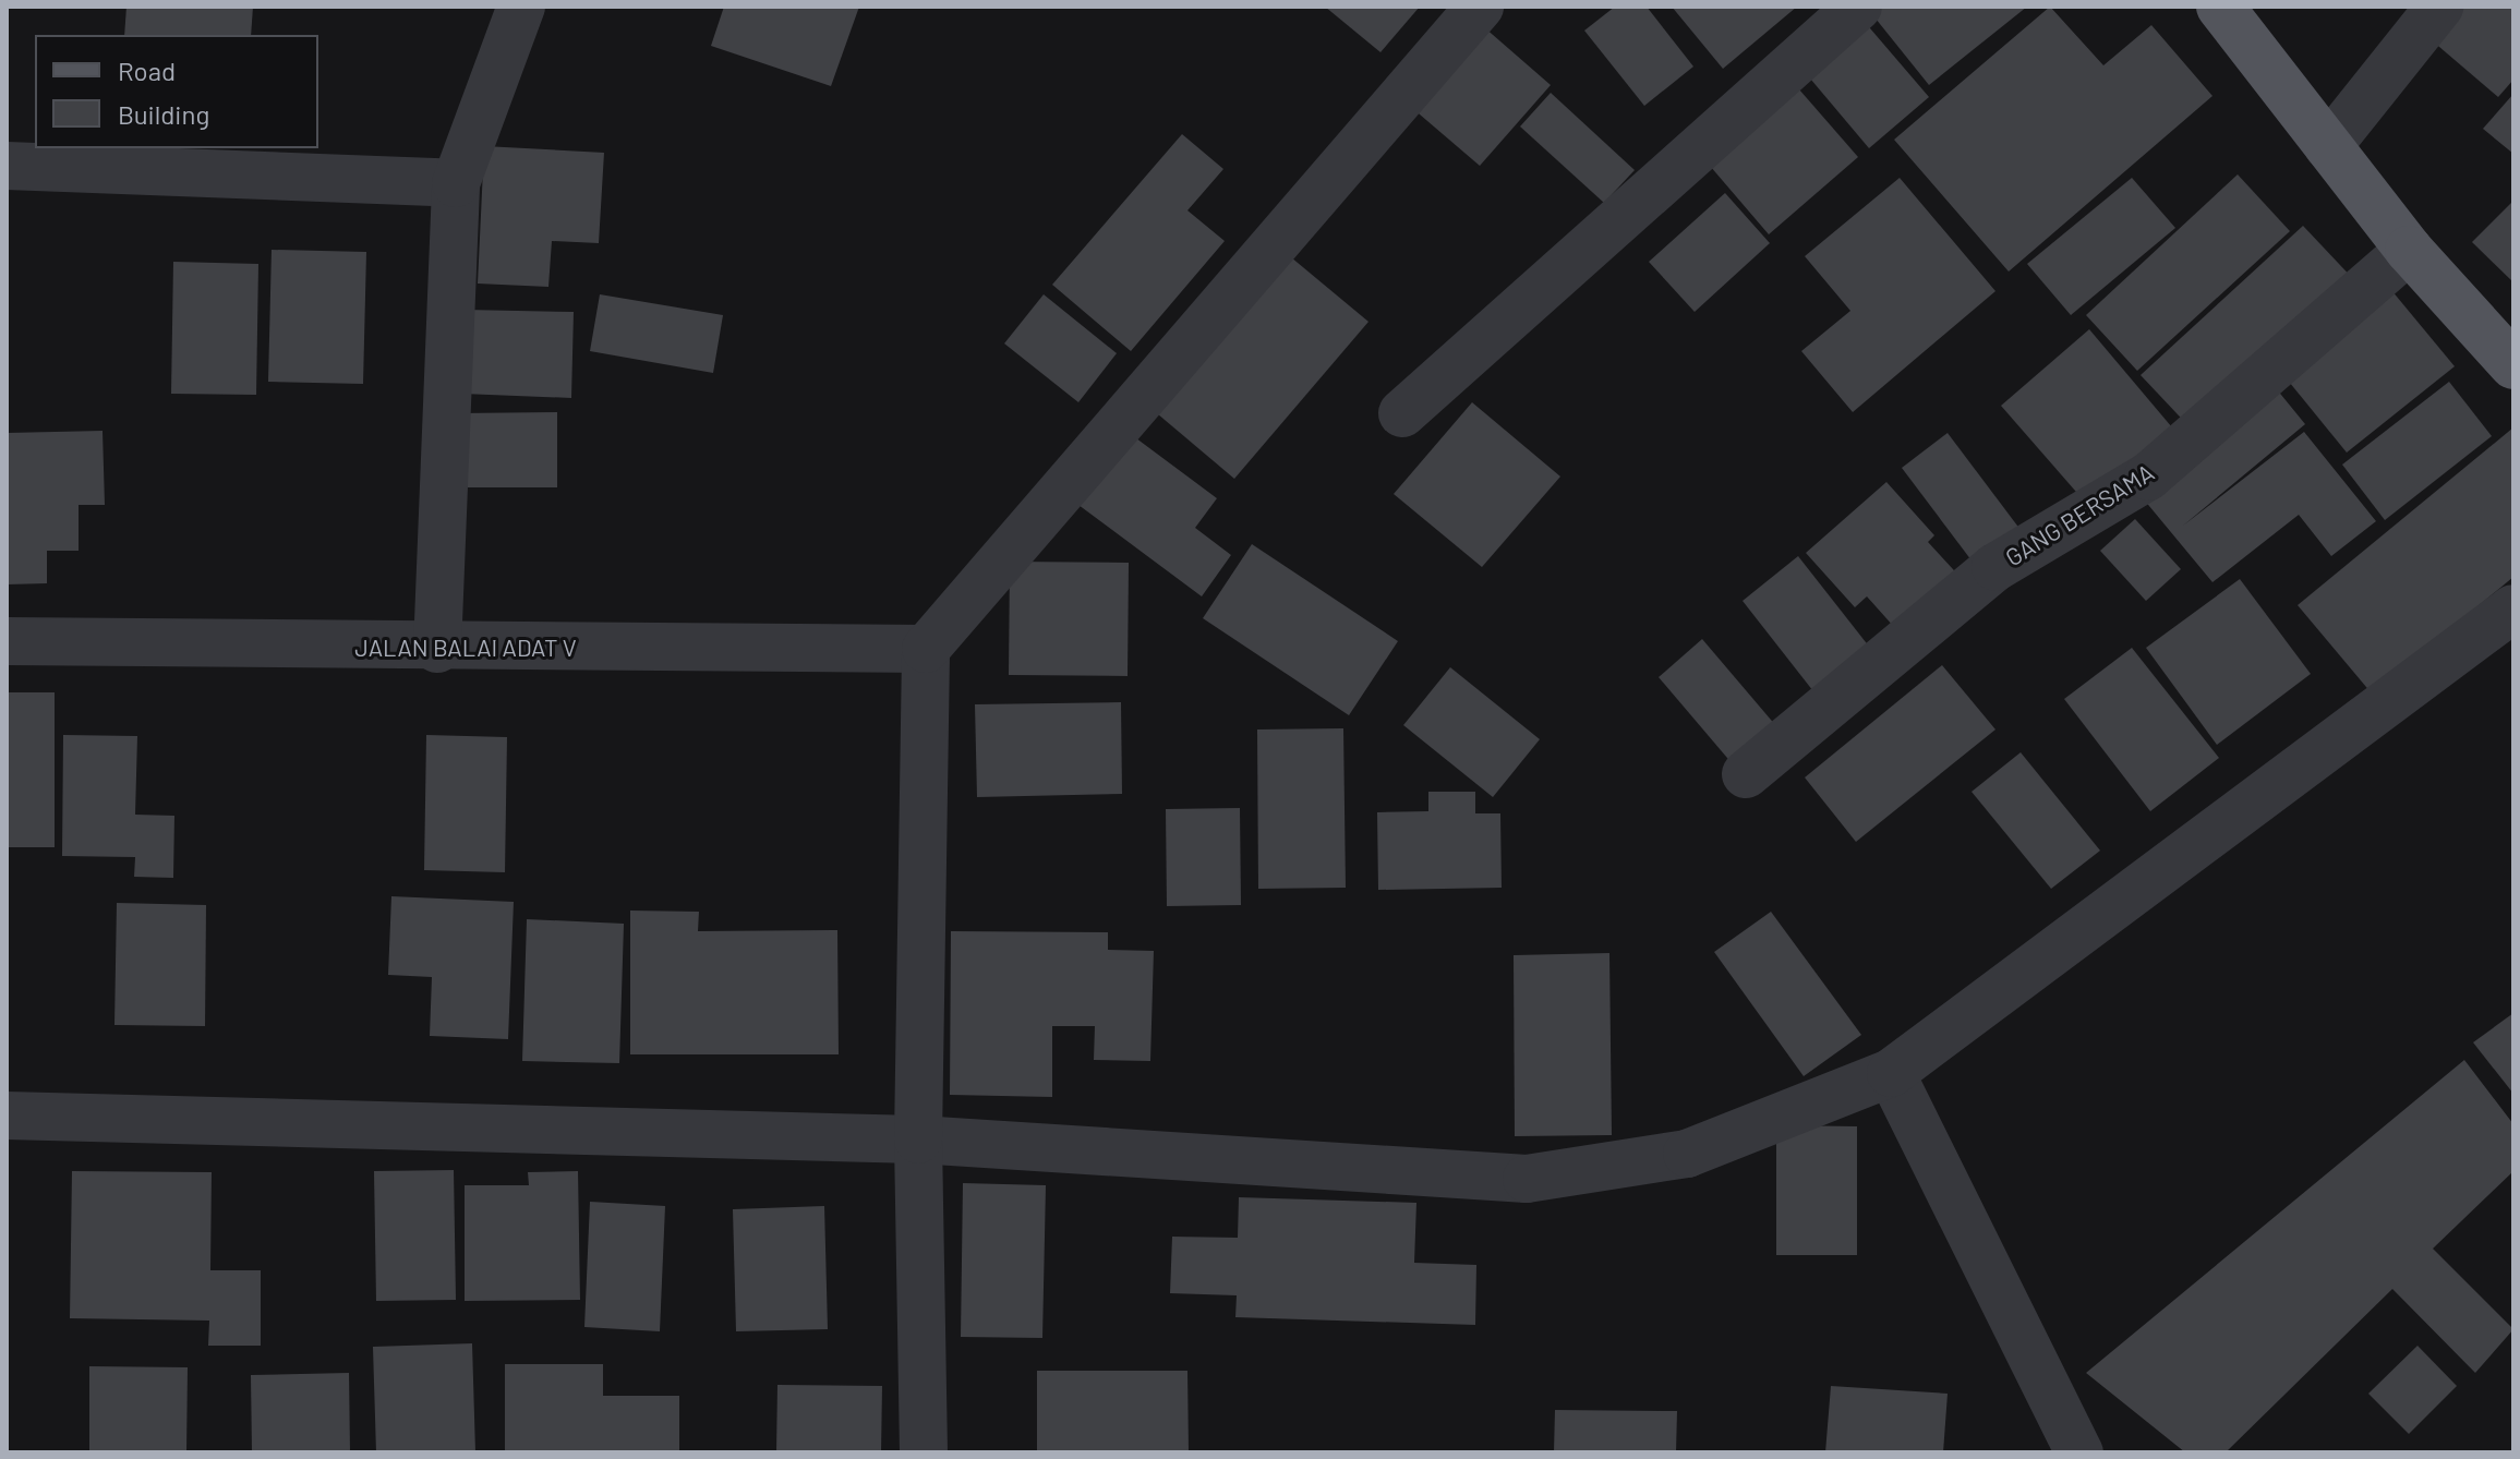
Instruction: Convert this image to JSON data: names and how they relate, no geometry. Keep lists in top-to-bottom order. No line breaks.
{"streets":{"street":["GANG BERSAMA","JALAN BALAI ADAT V"]},"legend":["Road","Building"]}
